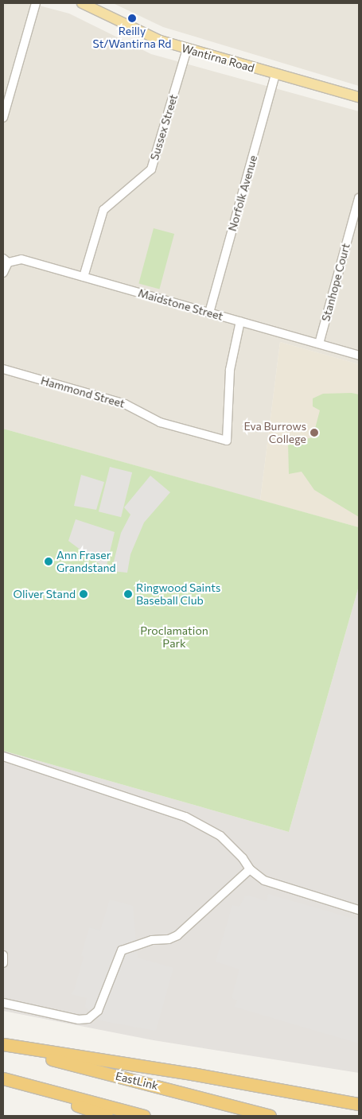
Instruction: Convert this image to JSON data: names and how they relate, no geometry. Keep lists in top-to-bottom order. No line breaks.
{"streets":{"highway":["EastLink"],"main road":["Wantirna Road"],"street":["Sussex Street","Norfolk Avenue","Stanhope Court","Maidstone Street","Hammond Street"]},"crossings":[["Wantirna Road","Sussex Street"],["Wantirna Road","Norfolk Avenue"],["Sussex Street","Maidstone Street"],["Norfolk Avenue","Maidstone Street"],["Stanhope Court","Maidstone Street"],["Maidstone Street","Hammond Street"]],"parks":["Proclamation Park"],"places":["Reilly St/Wantirna Rd","Eva Burrows College","Ann Fraser Grandstand","Oliver Stand","Ringwood Saints Baseball Club"]}
